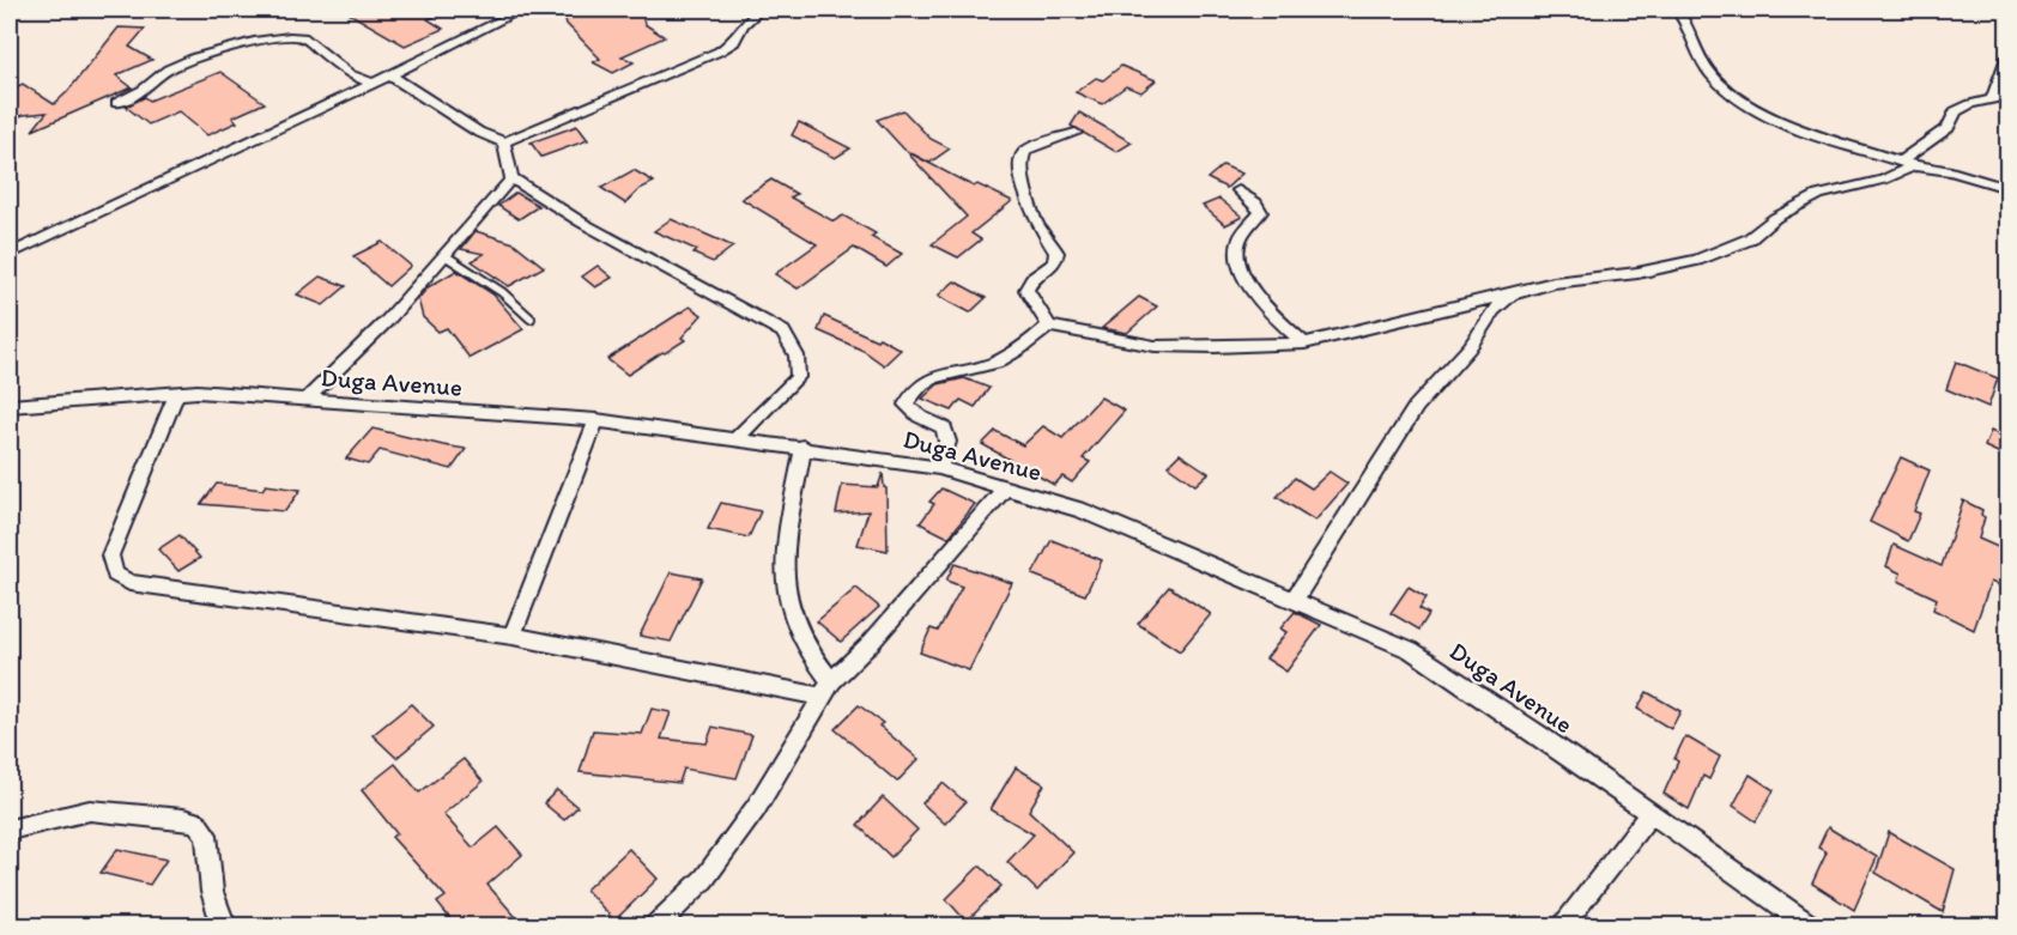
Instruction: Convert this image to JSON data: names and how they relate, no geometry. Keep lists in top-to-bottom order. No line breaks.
{"streets":{"street":["Duga Avenue"]}}
